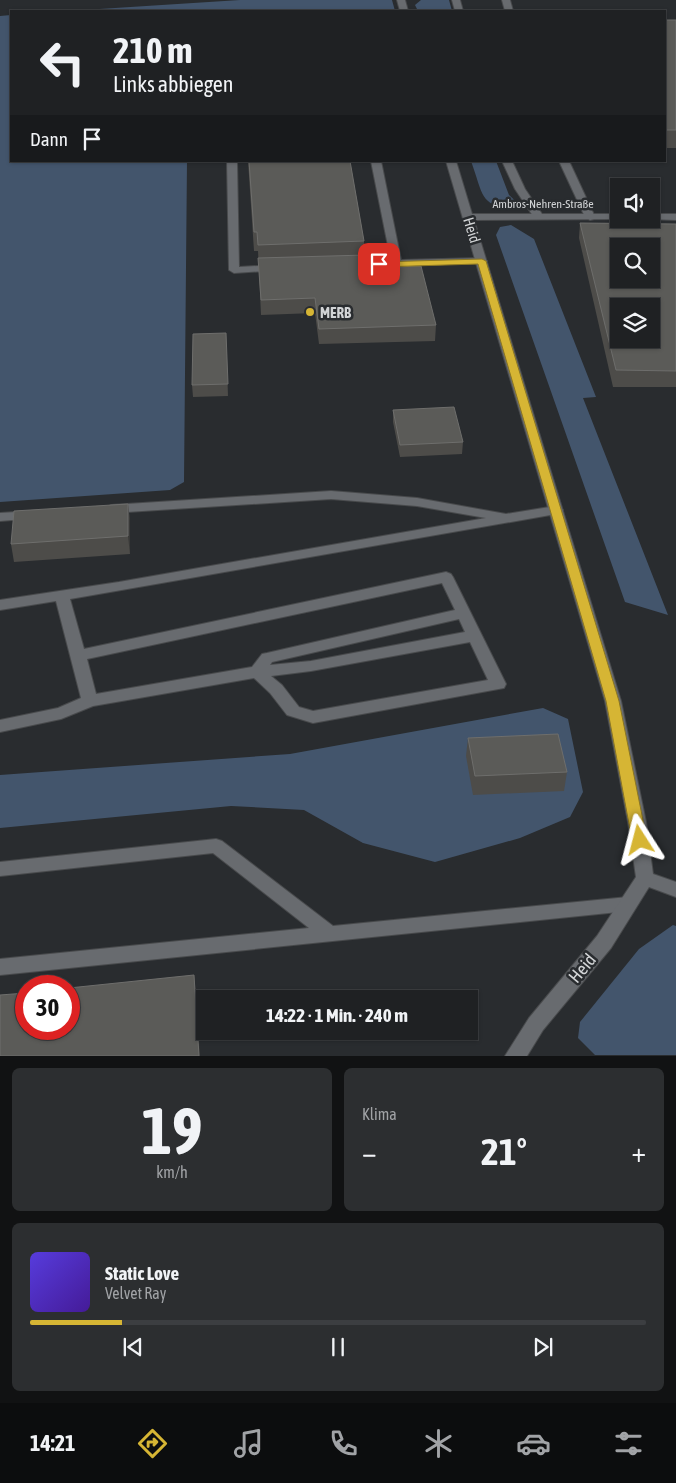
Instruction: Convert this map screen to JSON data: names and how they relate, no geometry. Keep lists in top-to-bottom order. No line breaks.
{"streets":{"street":["Ambros-Nehren-Straße","Heid"]},"crossings":[["Ambros-Nehren-Straße","Heid"]],"places":["MERB"],"page":{"turn":["210 m","Links abbiegen"],"then":"Dann","limit":"30","trip":"14:22 · 1 Min. · 240 m","tile":[["19","km/h"],"Klima"],"heat":["−","21°","+"],"song":["Static Love","Velvet Ray"],"tabs":"14:21"}}
